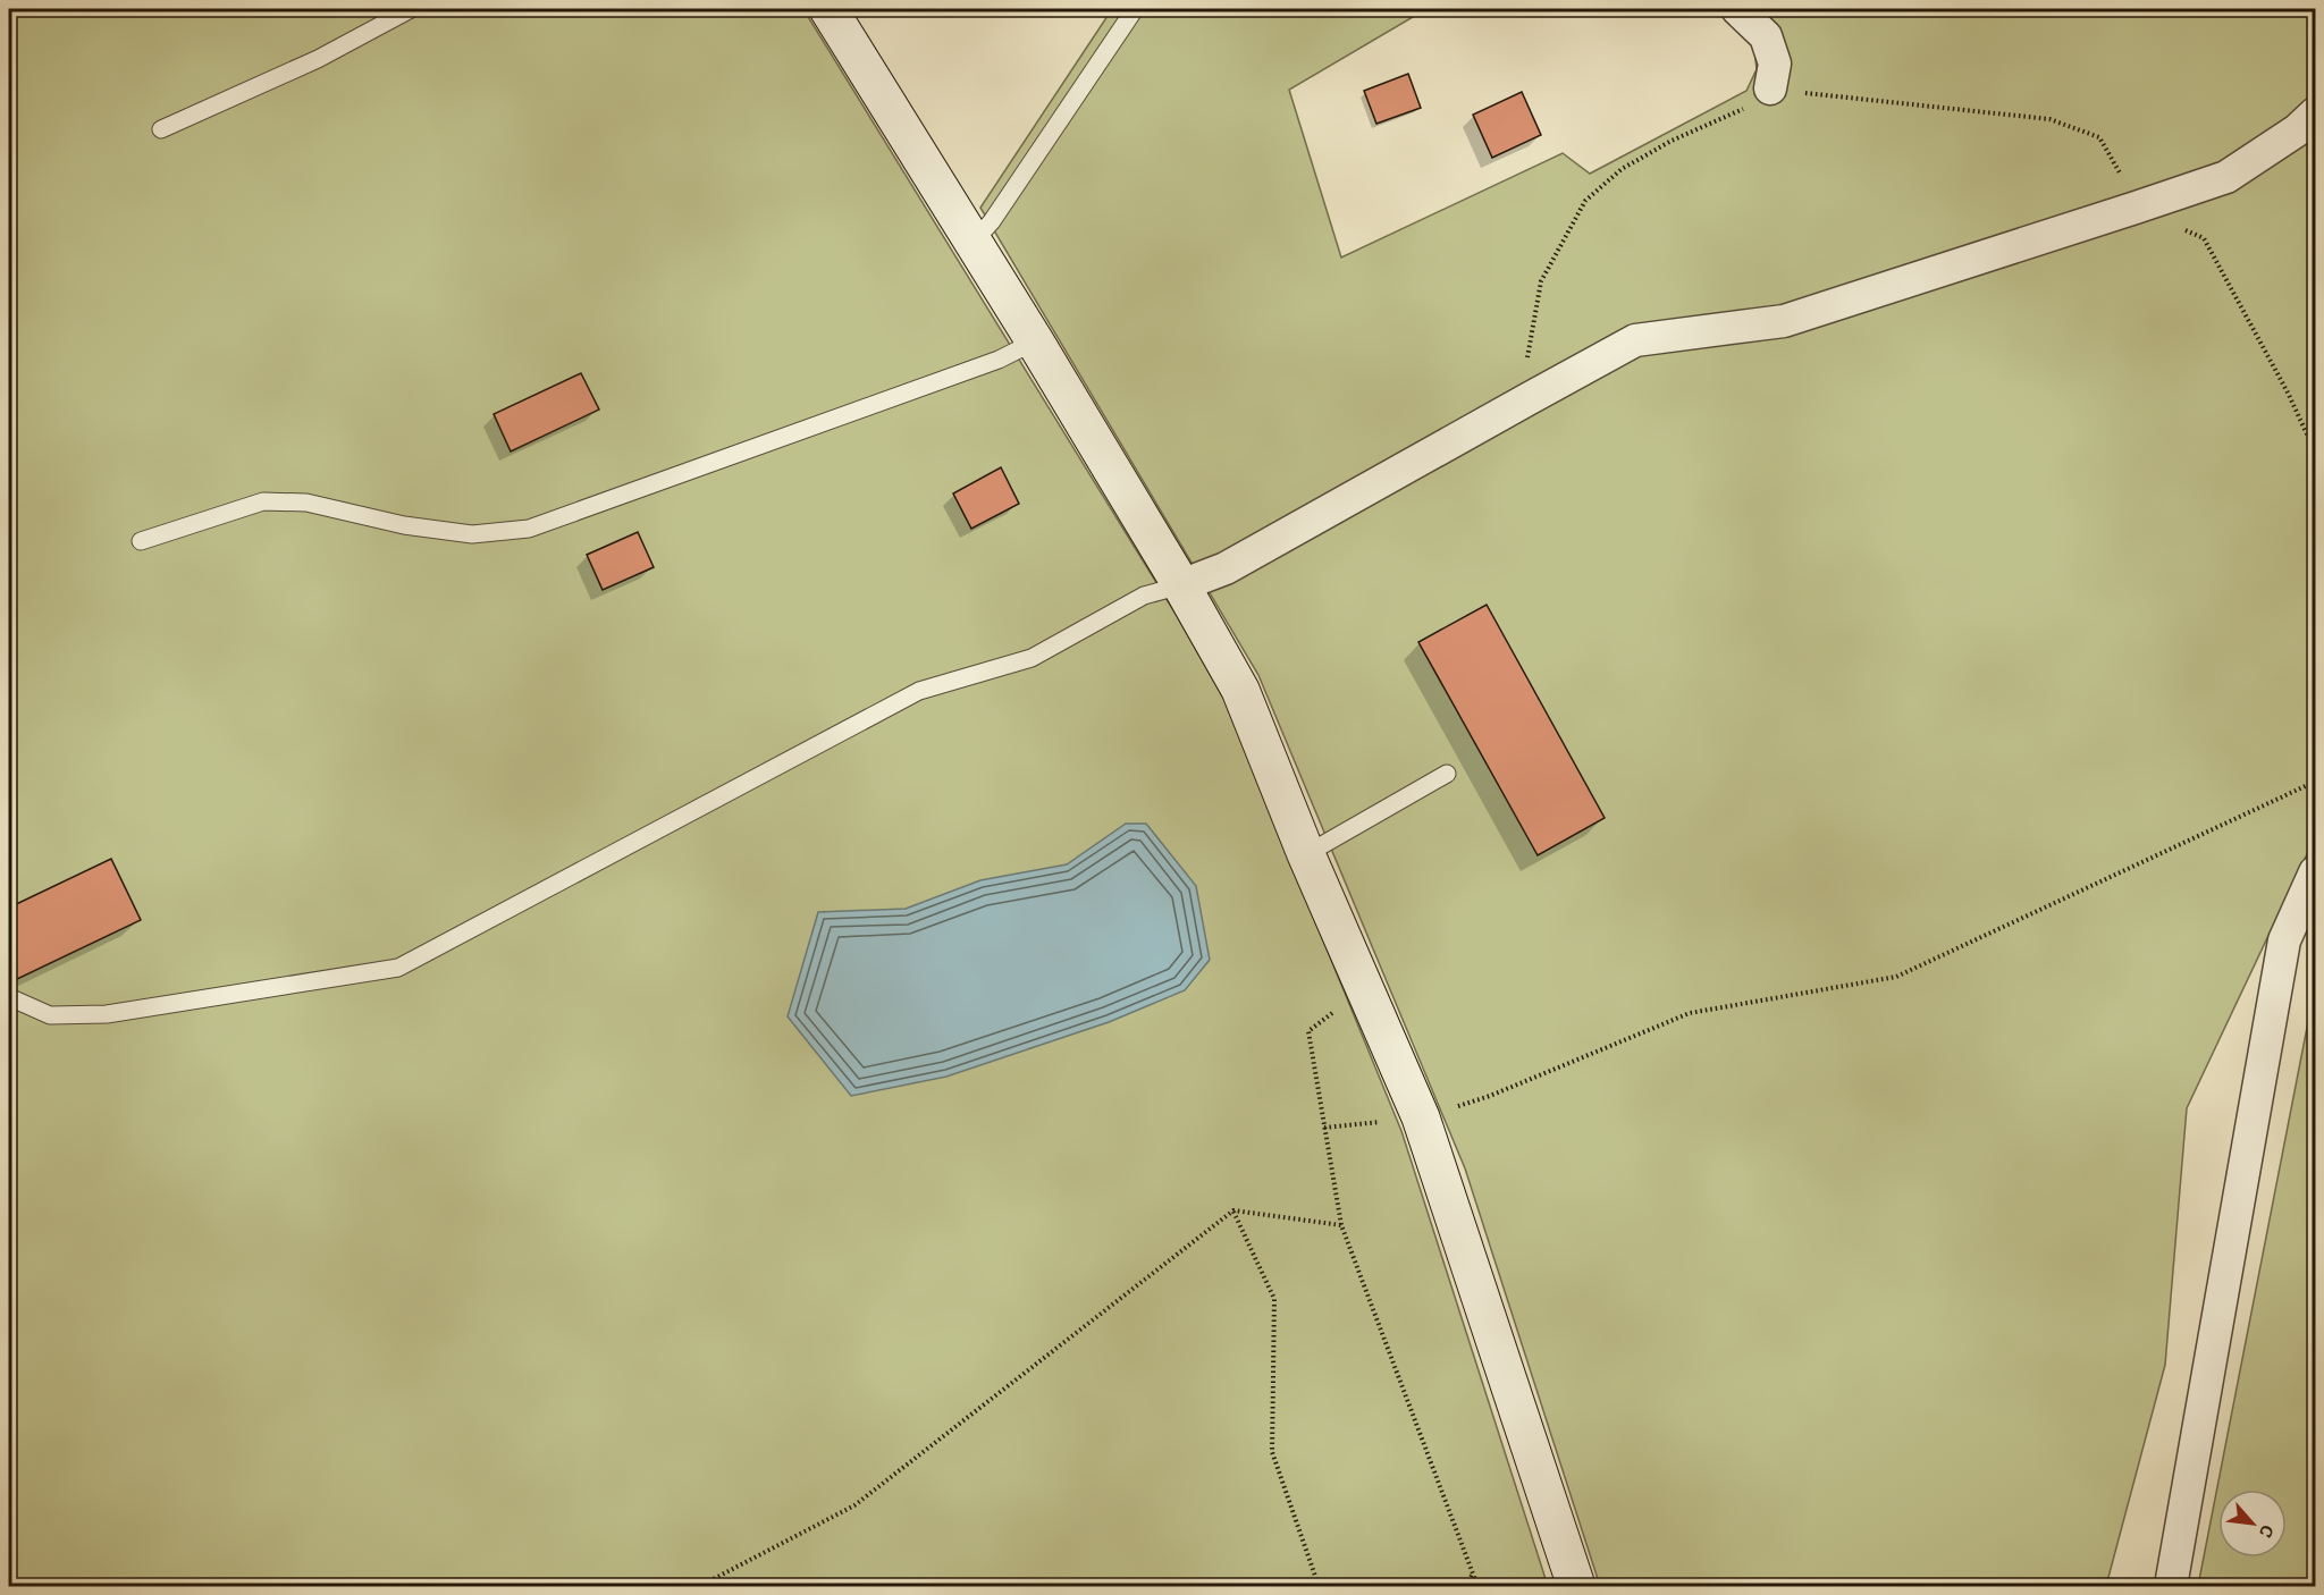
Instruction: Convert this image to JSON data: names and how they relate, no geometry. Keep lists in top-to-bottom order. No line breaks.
{"north":"bottom right"}
